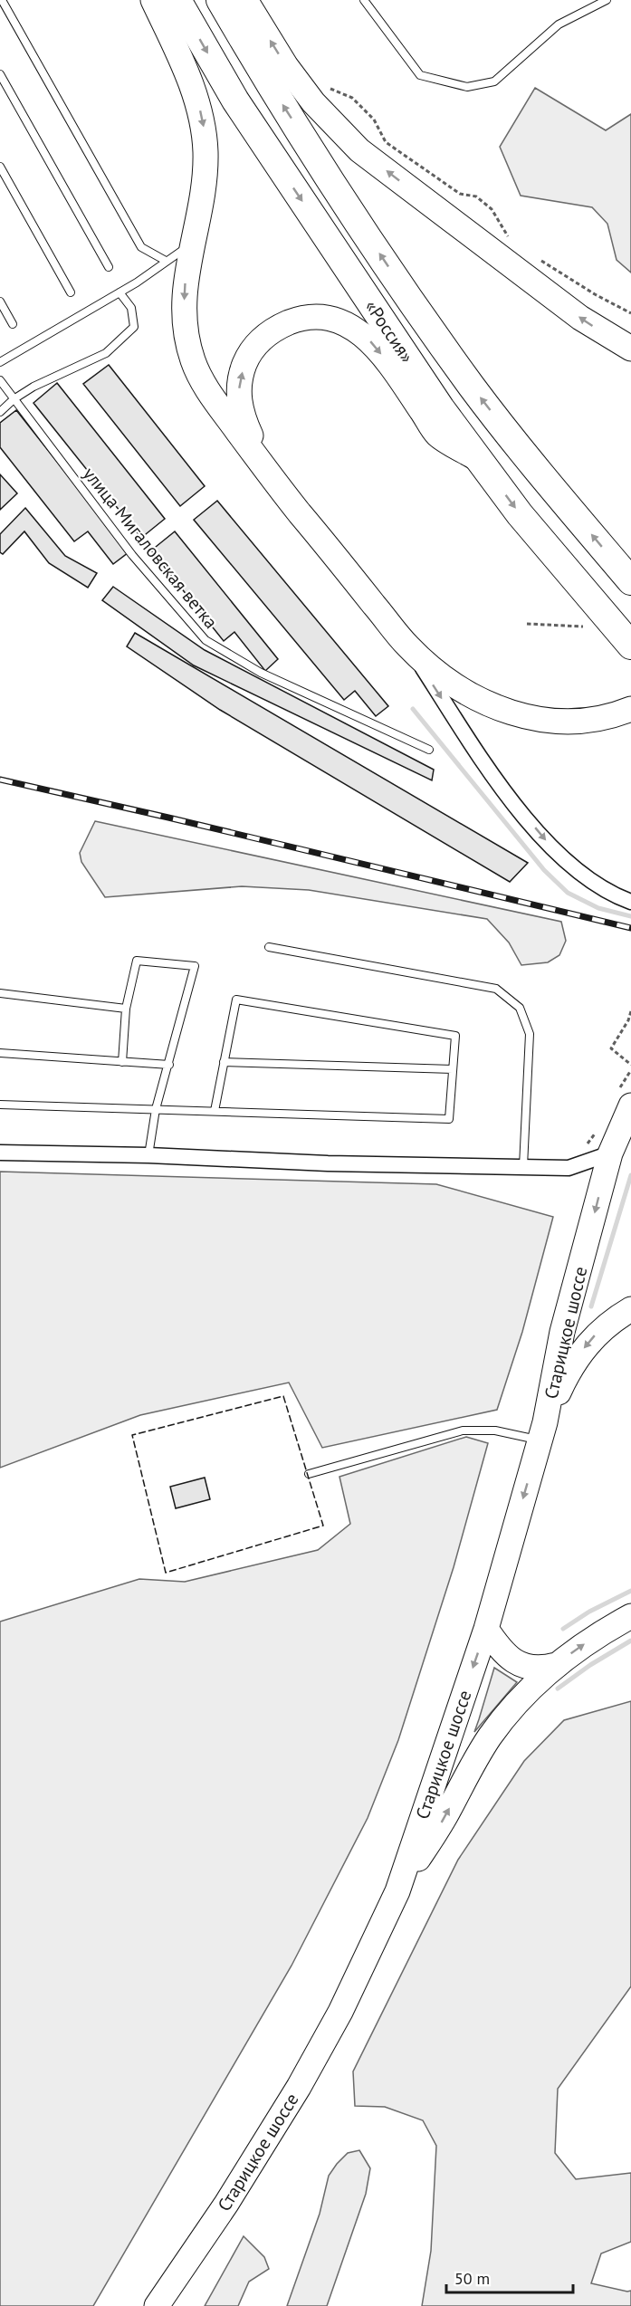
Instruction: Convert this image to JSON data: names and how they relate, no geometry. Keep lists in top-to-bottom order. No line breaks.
{"streets":{"highway":["«Россия»"],"main road":["Старицкое шоссе"],"lane":["улица Мигаловская ветка"]},"scale_bar":"50 m"}
